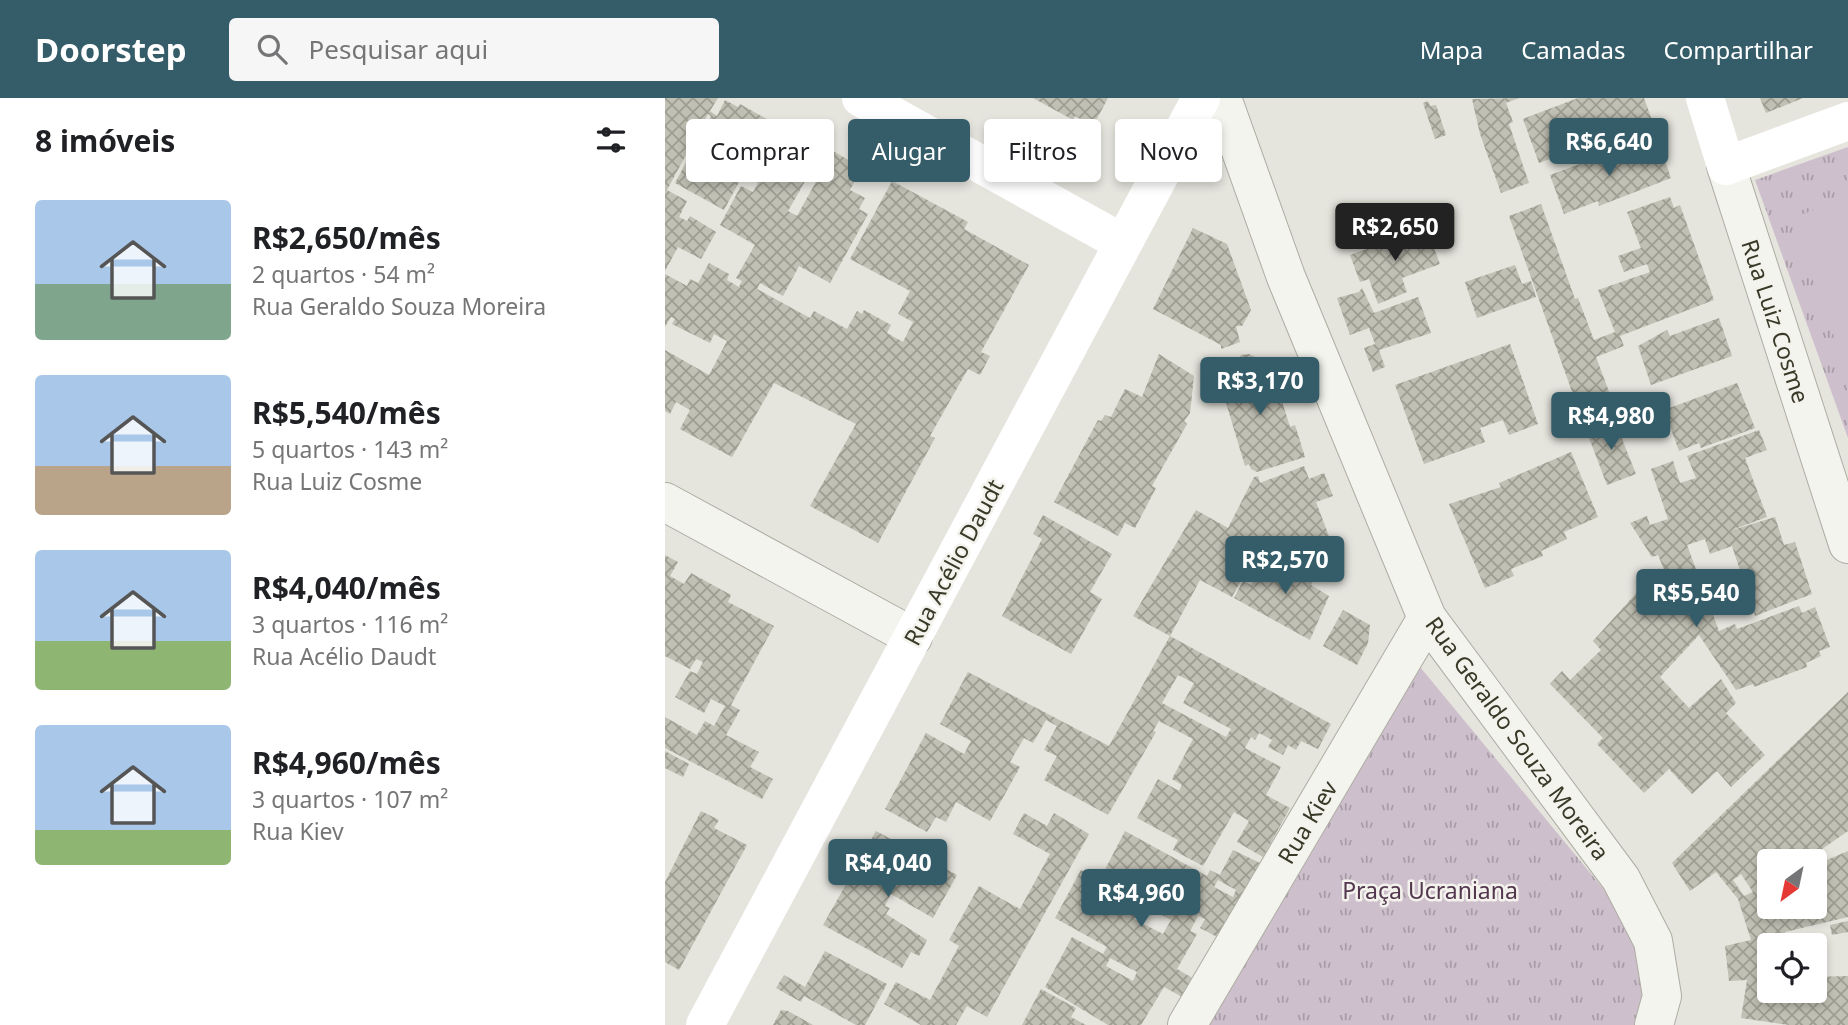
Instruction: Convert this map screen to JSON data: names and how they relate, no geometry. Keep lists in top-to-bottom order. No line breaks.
{"streets":{"street":["Rua Luiz Cosme","Rua Acélio Daudt","Rua Geraldo Souza Moreira","Rua Kiev"]},"crossings":[["Rua Geraldo Souza Moreira","Rua Kiev"]],"parks":["Praça Ucraniana"],"north":"bottom left","page":{"header":"Doorstep","search":"Pesquisar aqui","nav":["Mapa","Camadas","Compartilhar"],"heading":"8 imóveis","price":["R$6,640","R$2,650","R$3,170","R$4,980","R$2,570","R$5,540","R$4,040","R$4,960"],"chip":["Comprar","Alugar","Filtros","Novo"],"list":[{"name":"R$2,650/mês","note":"2 quartos · 54 m² · Rua Geraldo Souza Moreira"},{"name":"R$5,540/mês","note":"5 quartos · 143 m² · Rua Luiz Cosme"},{"name":"R$4,040/mês","note":"3 quartos · 116 m² · Rua Acélio Daudt"},{"name":"R$4,960/mês","note":"3 quartos · 107 m² · Rua Kiev"}]}}
